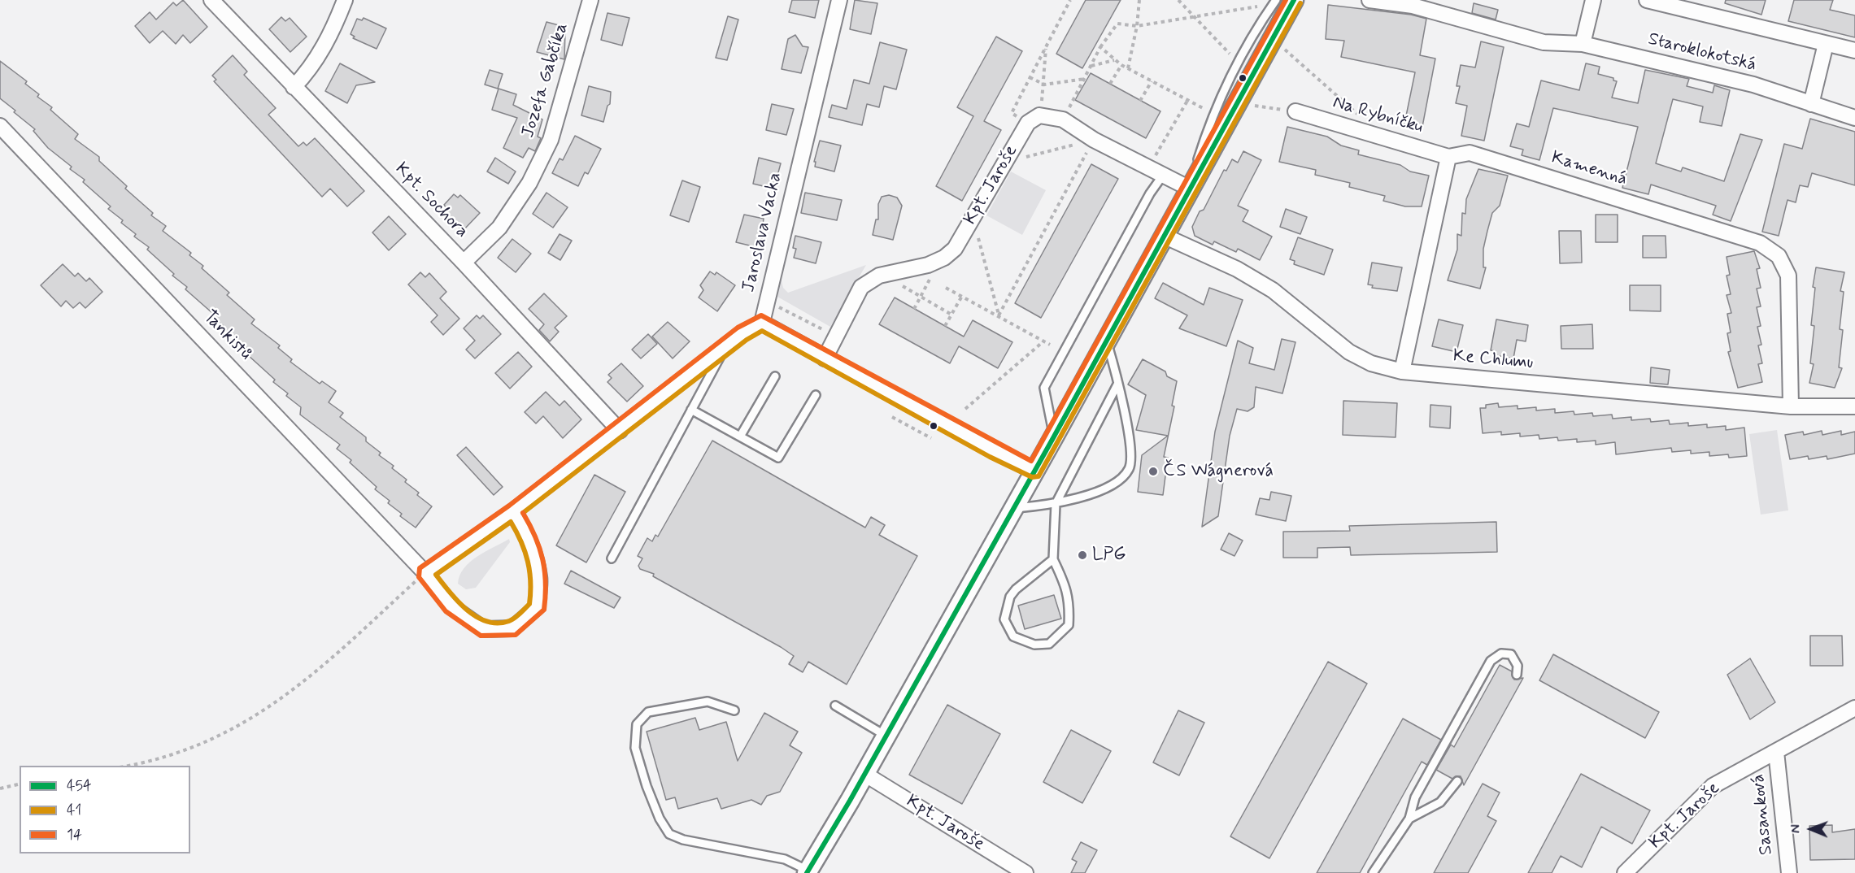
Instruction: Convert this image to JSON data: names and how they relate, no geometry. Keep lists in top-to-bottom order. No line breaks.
{"streets":{"street":["Staroklokotská","Jozefa Gabčíka","Na Rybníčku","Kamenná","Kpt. Jaroše","Kpt. Sochora","Jaroslava Vacka","Tankistů","Ke Chlumu","Sasanková"]},"crossings":[["Jozefa Gabčíka","Kpt. Sochora"],["Na Rybníčku","Kamenná"],["Kamenná","Ke Chlumu"],["Kpt. Jaroše","Sasanková"]],"places":["ČS Wágnerová","LPG"],"lines":["transit line 454","transit line 14","transit line 41"],"legend":["454","41","14"],"north":"left"}
